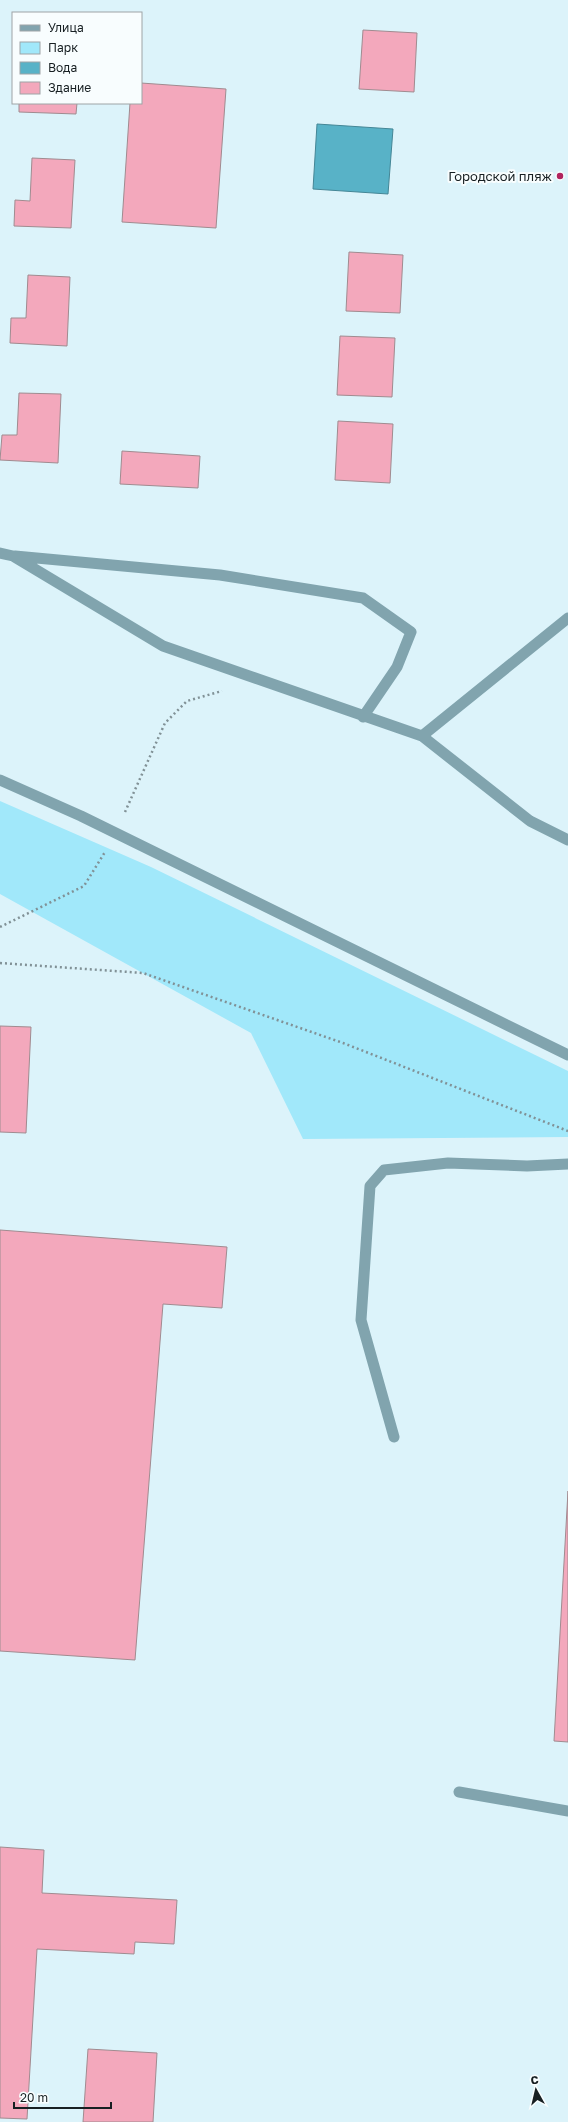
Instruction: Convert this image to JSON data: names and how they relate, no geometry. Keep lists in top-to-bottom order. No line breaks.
{"places":["Городской пляж"],"legend":["Улица","Парк","Вода","Здание"],"scale_bar":"20 m","north":"top"}
